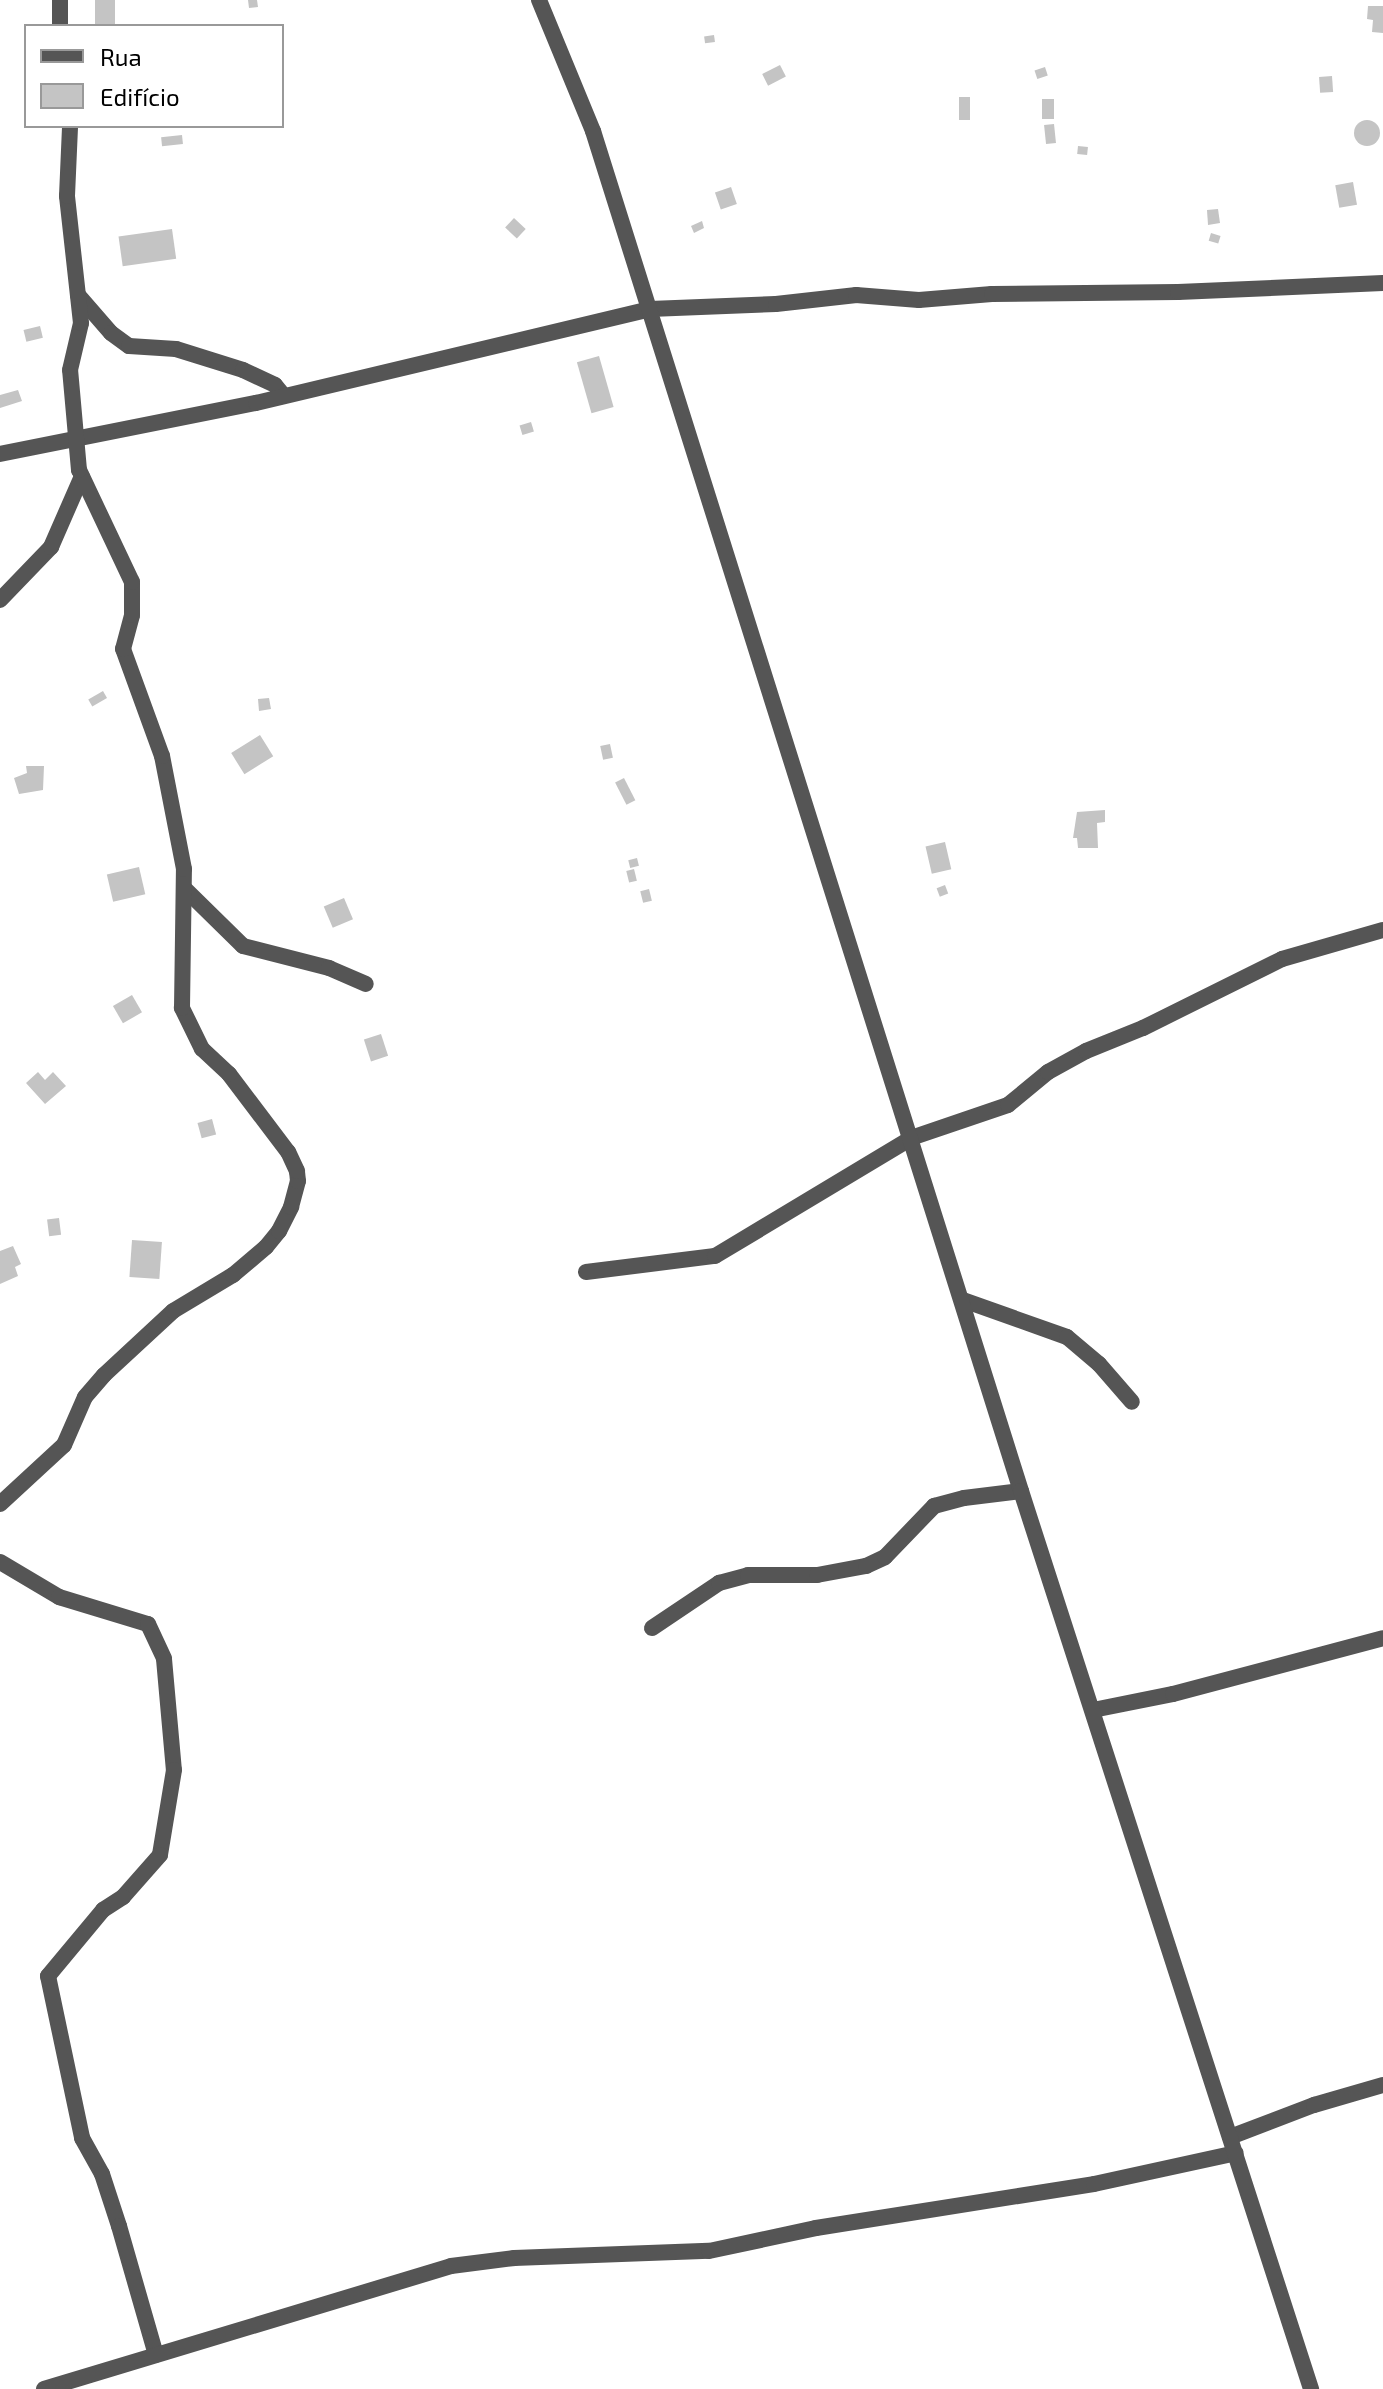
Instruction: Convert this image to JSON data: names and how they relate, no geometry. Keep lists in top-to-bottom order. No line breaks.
{"legend":["Rua","Edifício"]}
